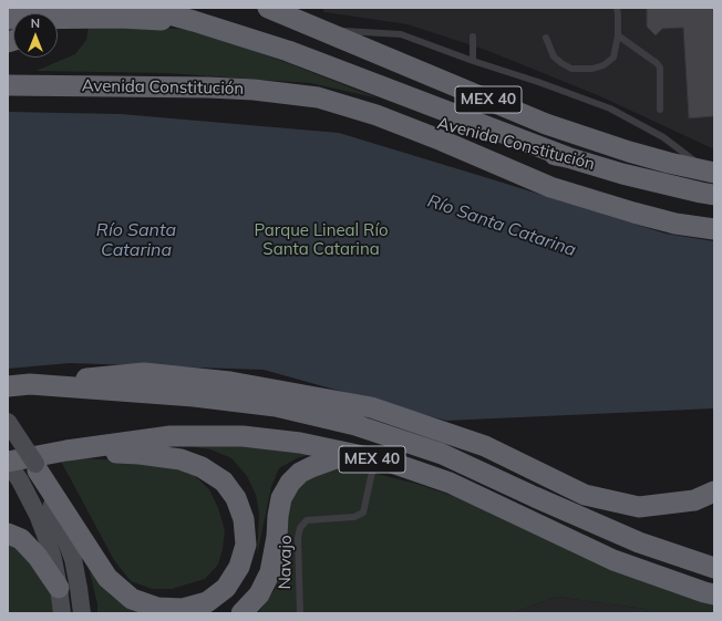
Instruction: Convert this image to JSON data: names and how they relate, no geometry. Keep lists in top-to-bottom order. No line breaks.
{"streets":{"highway":["Avenida Constitución","MEX 40"],"lane":["Navajo"]},"crossings":[["MEX 40","Navajo"]],"water":["Río Santa Catarina"],"parks":["Parque Lineal Río Santa Catarina"],"north":"top"}
